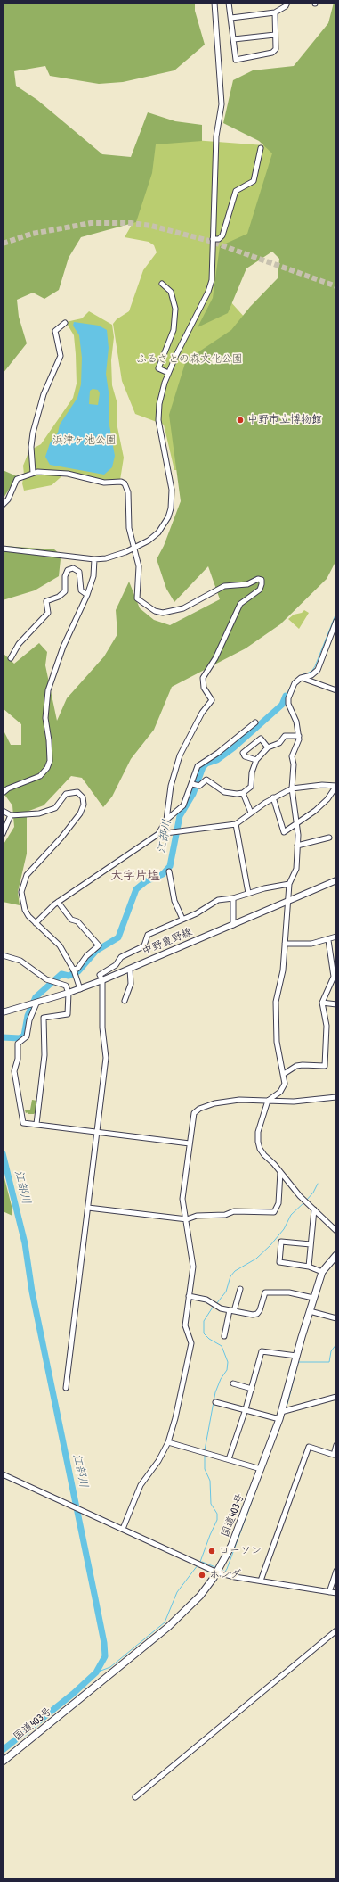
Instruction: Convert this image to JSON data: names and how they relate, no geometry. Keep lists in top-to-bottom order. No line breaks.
{"streets":{"highway":["国道403号"],"main road":["中野豊野線"]},"districts":["大字片塩"],"water":["江部川"],"parks":["ふるさとの森文化公園","浜津ヶ池公園"],"places":["中野市立博物館","ローソン","ホンダ"]}
